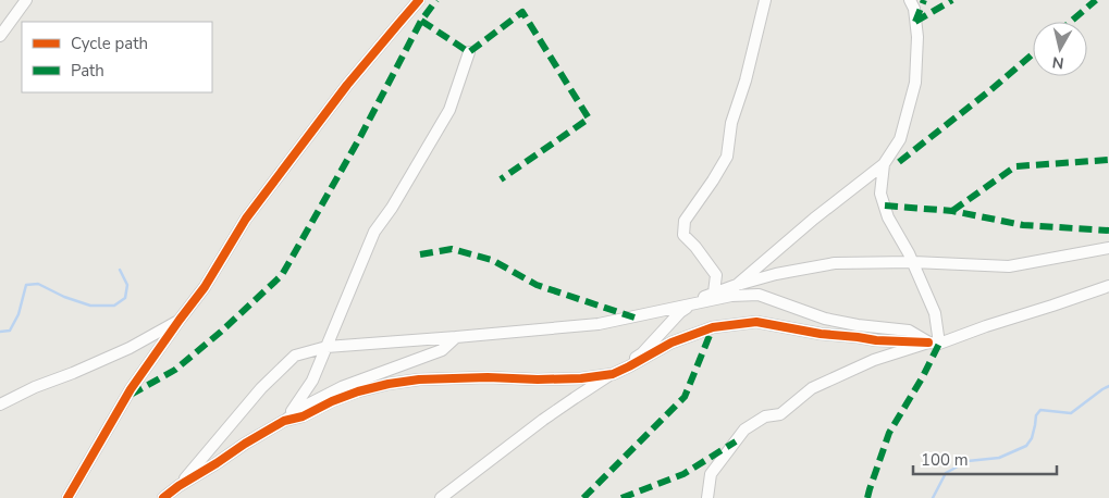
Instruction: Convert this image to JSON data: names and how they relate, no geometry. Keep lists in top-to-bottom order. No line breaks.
{"legend":["Cycle path","Path"],"scale_bar":"100 m","north":"bottom"}
